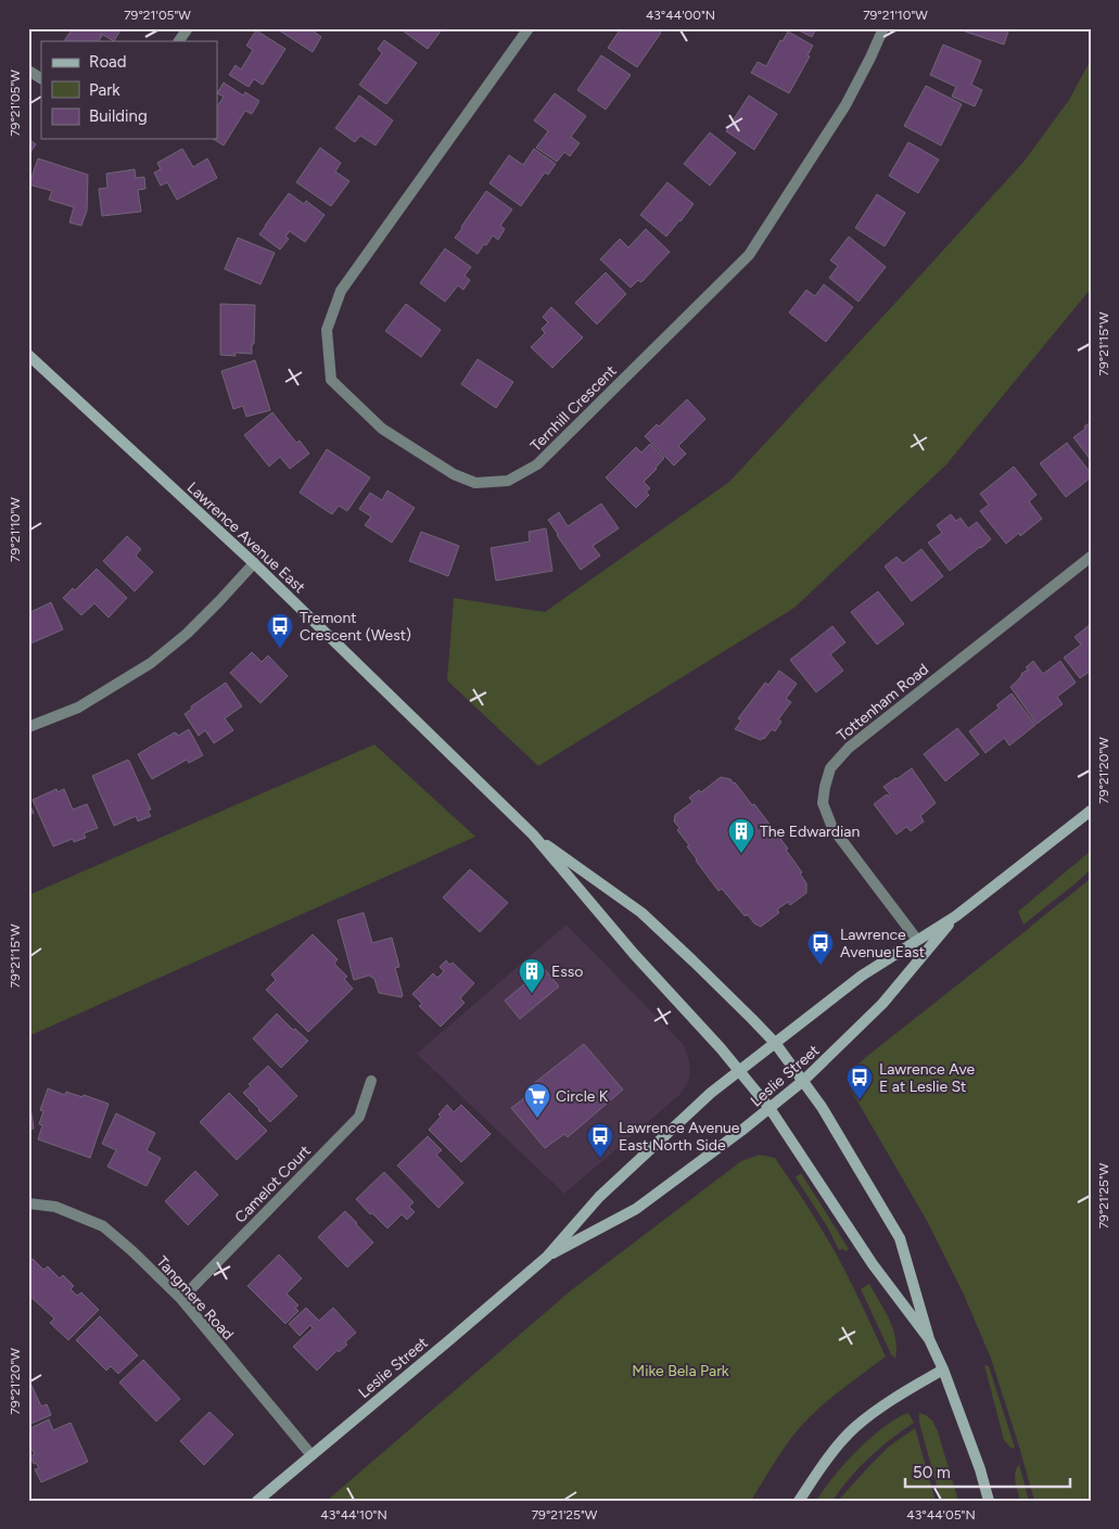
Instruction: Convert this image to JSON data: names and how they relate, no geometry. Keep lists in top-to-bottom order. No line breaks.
{"streets":{"main road":["Lawrence Avenue East","Leslie Street"],"street":["Ternhill Crescent","Tottenham Road","Camelot Court","Tangmere Road"]},"crossings":[["Lawrence Avenue East","Leslie Street"],["Tottenham Road","Leslie Street"],["Leslie Street","Tangmere Road"],["Camelot Court","Tangmere Road"]],"parks":["Mike Bela Park"],"places":{"bus stop":["Tremont Crescent (West)","Lawrence Avenue East","Lawrence Ave E at Leslie St","Lawrence Avenue East North Side"],"building":["The Edwardian","Esso"],"supermarket":["Circle K"]},"legend":["Road","Park","Building"],"scale_bar":"50 m","coordinates":["79°21'05\"W","43°44'00\"N","79°21'10\"W","79°21'15\"W","79°21'20\"W","79°21'25\"W","43°44'10\"N","43°44'05\"N"]}
